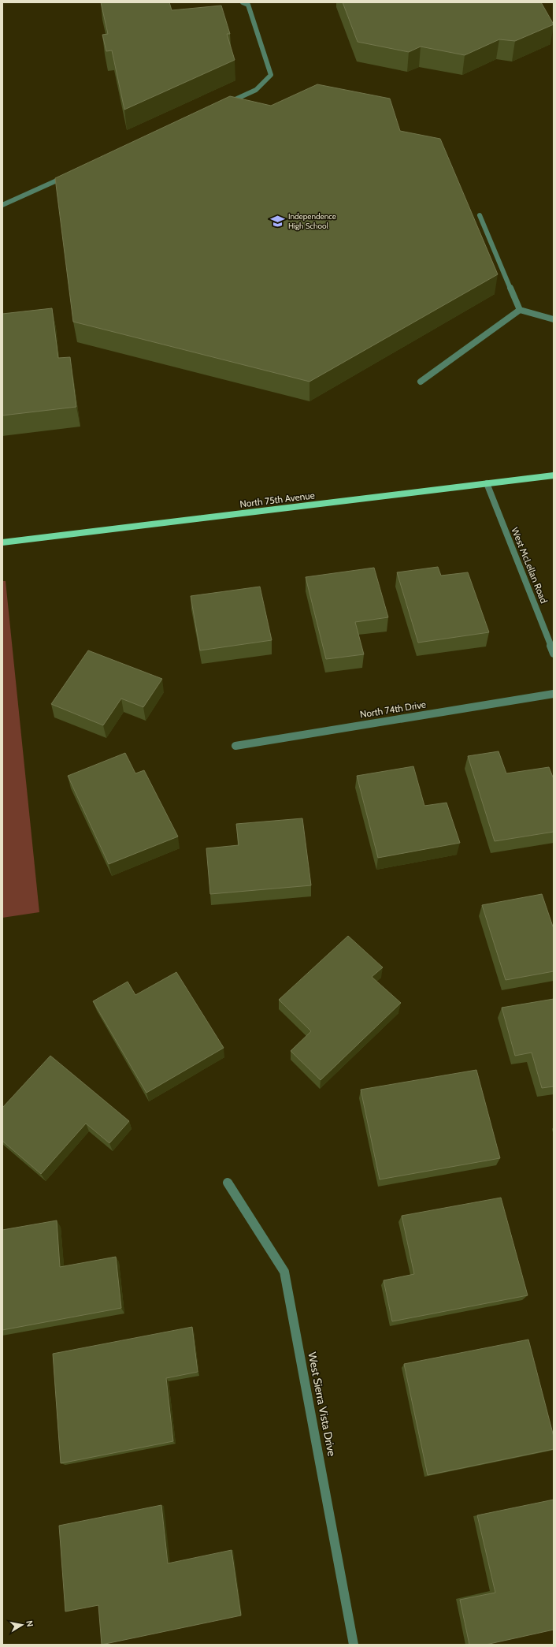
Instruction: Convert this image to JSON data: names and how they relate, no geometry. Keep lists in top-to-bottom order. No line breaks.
{"streets":{"main road":["North 75th Avenue"],"street":["West McLellan Road","North 74th Drive","West Sierra Vista Drive"]},"crossings":[["North 75th Avenue","West McLellan Road"]],"places":{"school or university":["Independence High School"]},"north":"right"}
